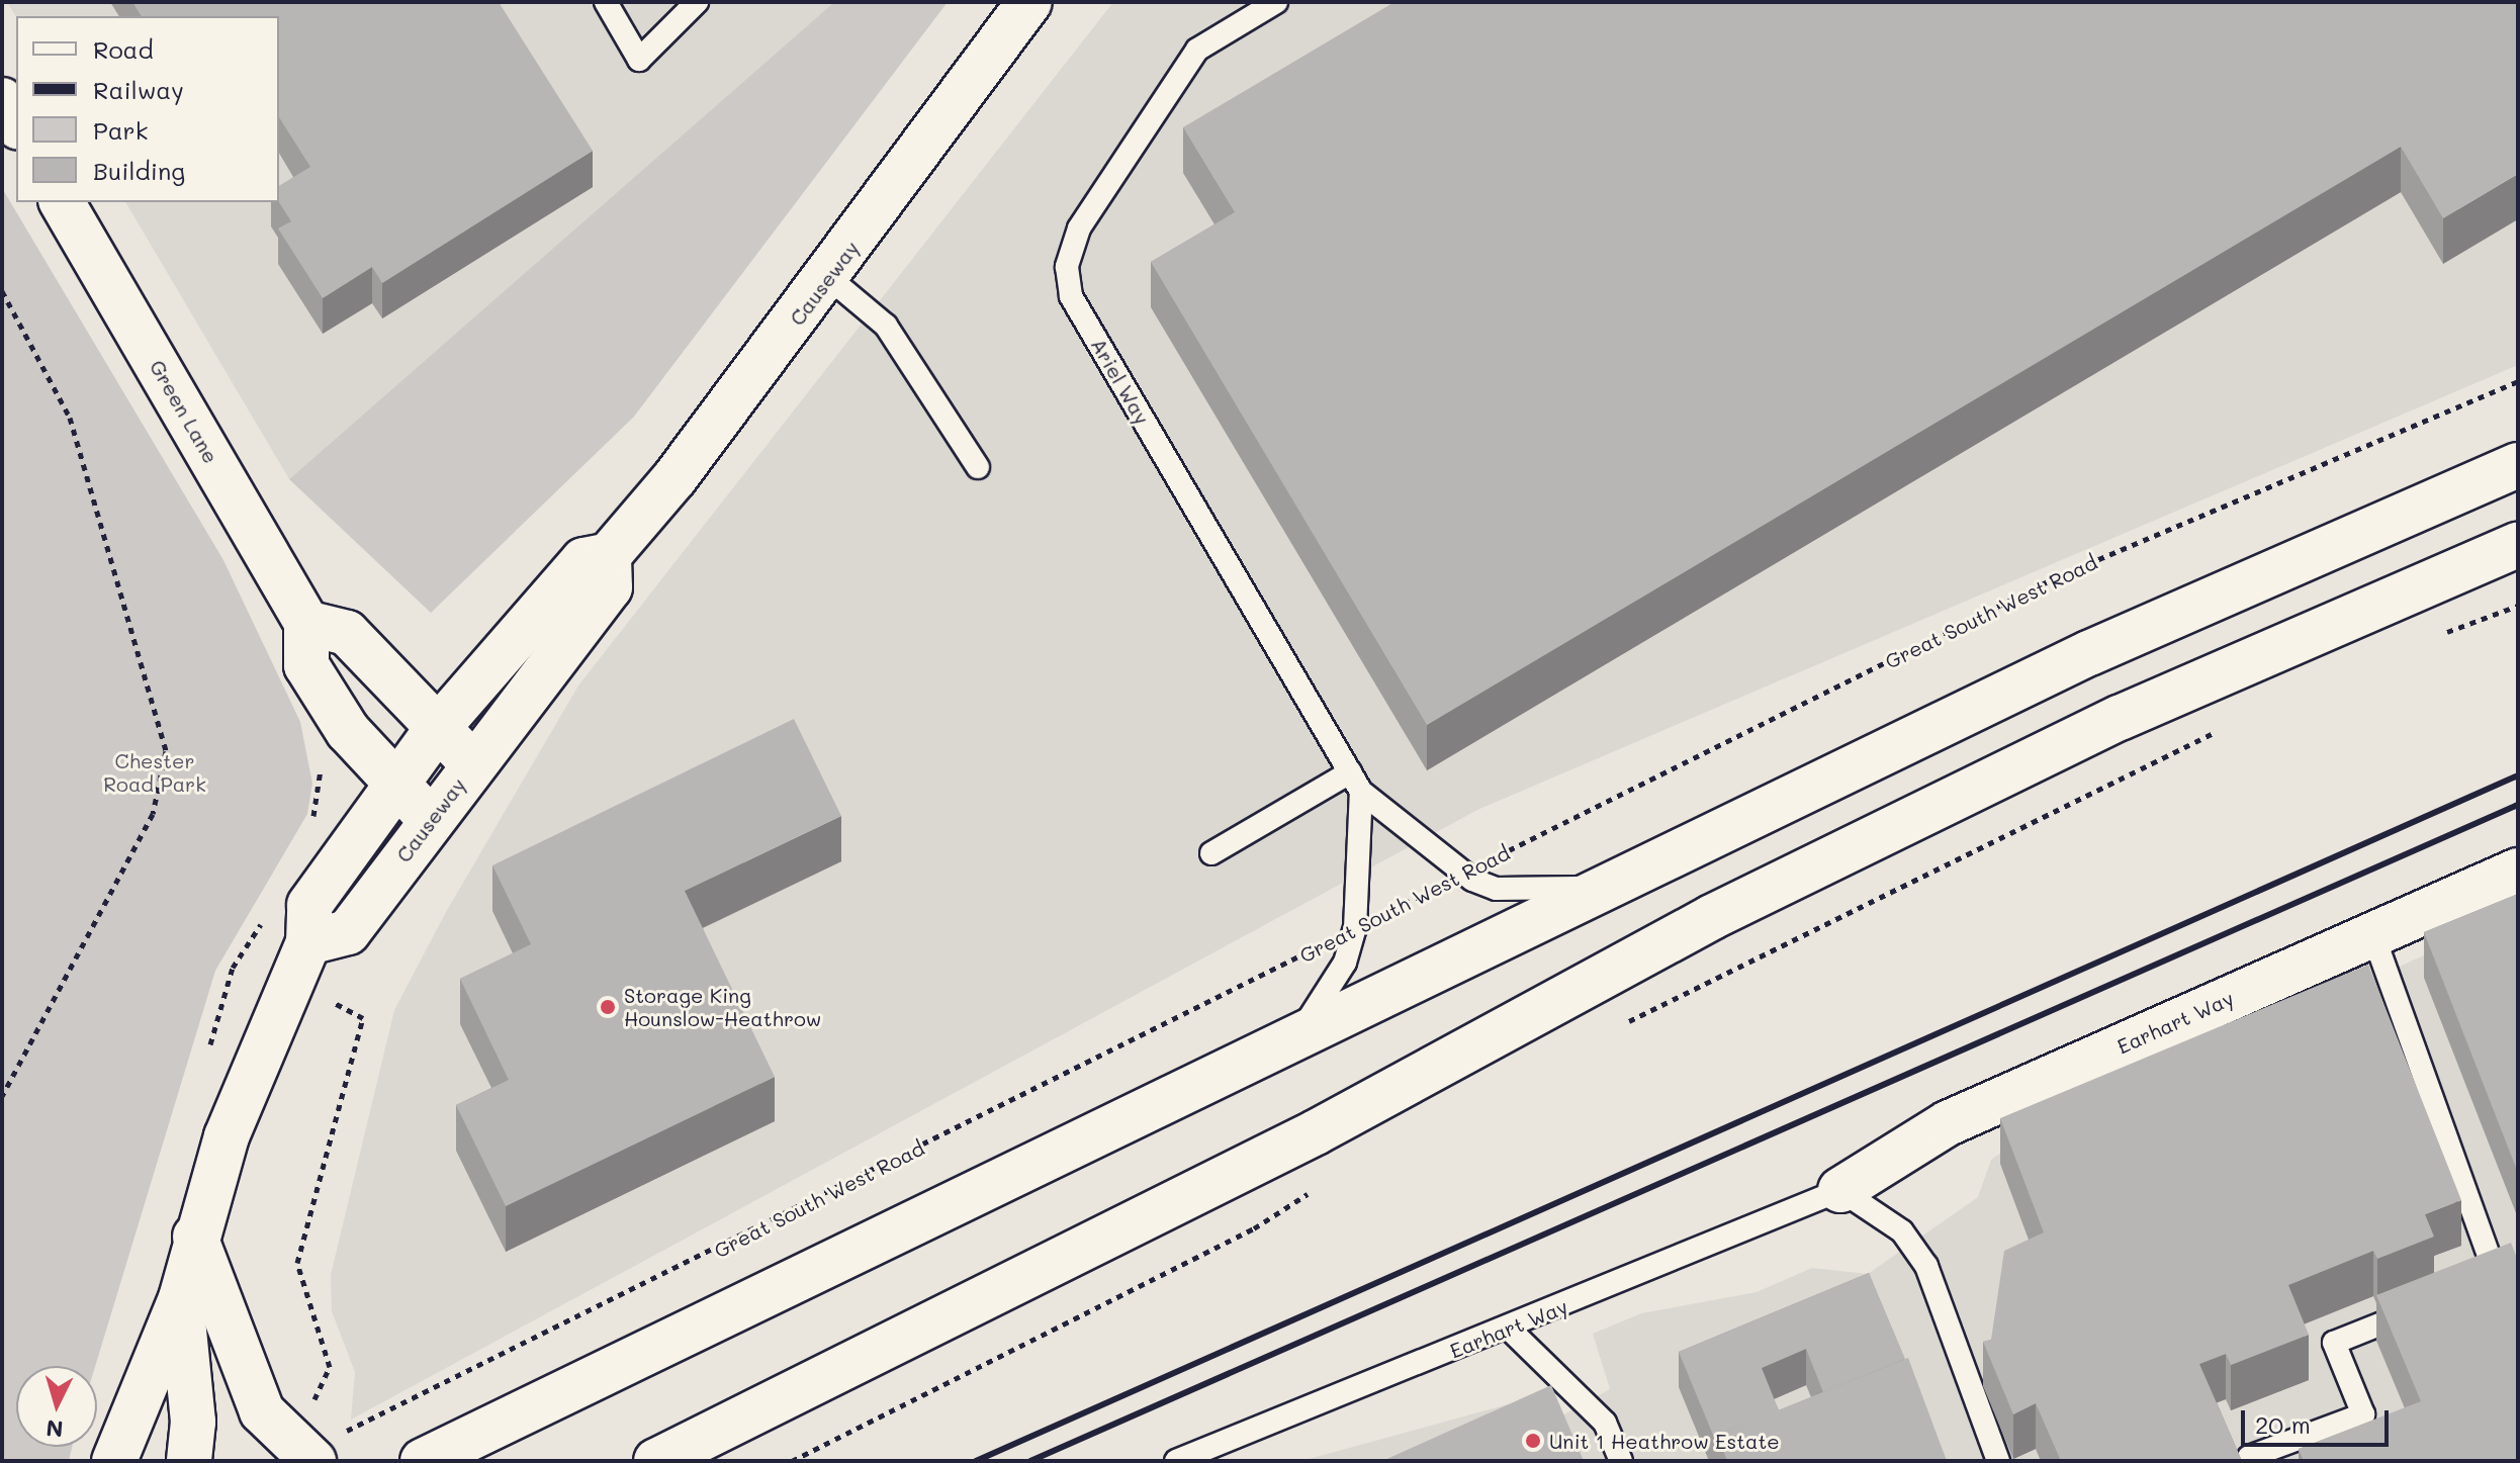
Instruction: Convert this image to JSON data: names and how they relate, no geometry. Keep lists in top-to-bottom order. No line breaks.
{"streets":{"main road":["Causeway","Green Lane","Earhart Way"],"lane":["Ariel Way"],"path":["Great South West Road"]},"crossings":[["Ariel Way","Great South West Road"]],"parks":["Chester Road Park"],"places":["Storage King Hounslow-Heathrow","Unit 1 Heathrow Estate"],"legend":["Road","Railway","Park","Building"],"scale_bar":"20 m","north":"bottom"}
